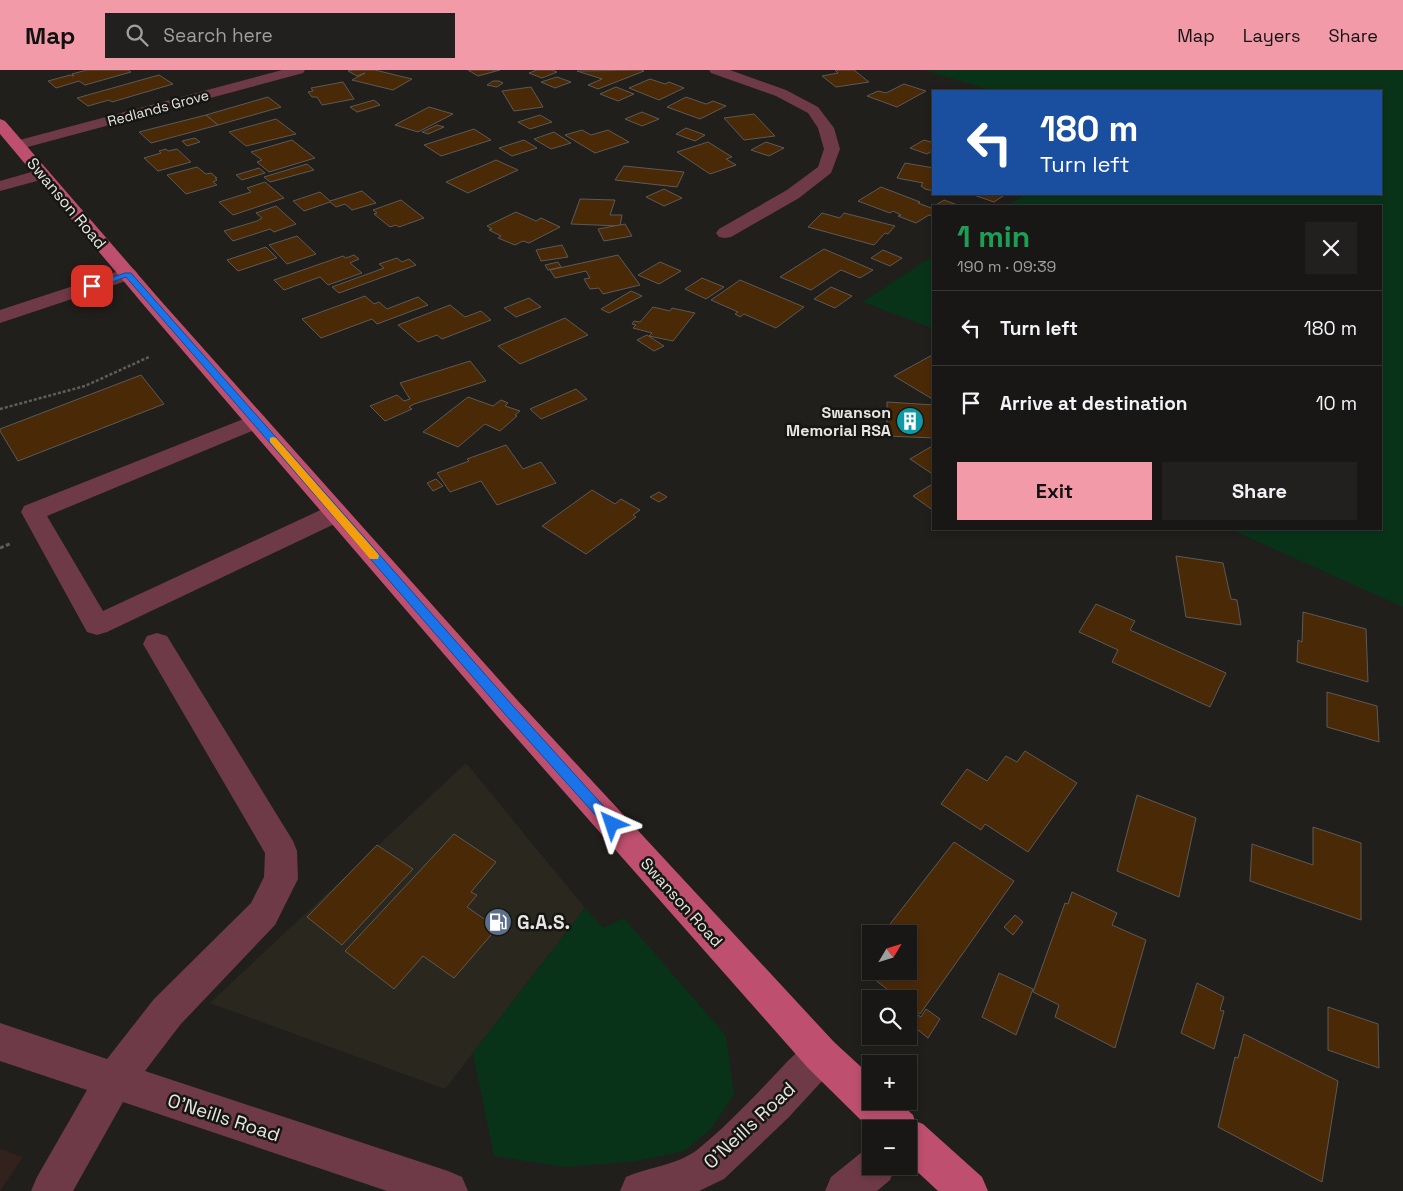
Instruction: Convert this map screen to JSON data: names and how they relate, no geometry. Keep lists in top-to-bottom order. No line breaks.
{"streets":{"main road":["Swanson Road"],"street":["Redlands Grove","O'Neills Road"]},"crossings":[["Redlands Grove","Swanson Road"],["Swanson Road","O'Neills Road"]],"places":{"building":["Swanson Memorial RSA"],"fuel station":["G.A.S."]},"north":"top right","page":{"header":"Map","search":"Search here","nav":["Map","Layers","Share"],"turn":["180 m","Turn left"],"heading":["1 min","190 m · 09:39"],"list":[{"name":"Turn left","value":"180 m"},{"name":"Arrive at destination","value":"10 m"}],"buttons":["Exit","Share"],"map_buttons":["+","−"]}}
